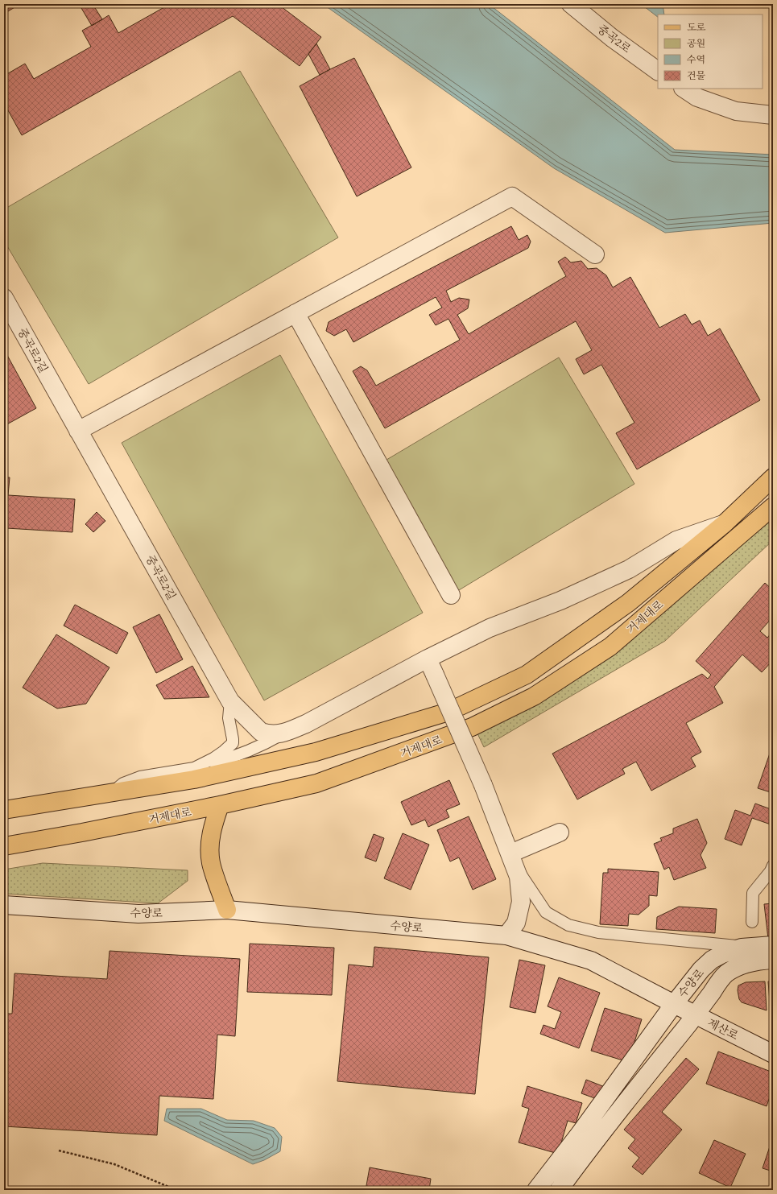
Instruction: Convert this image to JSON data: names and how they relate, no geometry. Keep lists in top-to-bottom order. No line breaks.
{"streets":{"main road":["거제대로"],"street":["중곡2로","중곡로2길","수양로","제산로"]},"crossings":[["수양로","제산로"]],"legend":["도로","공원","수역","건물"]}
